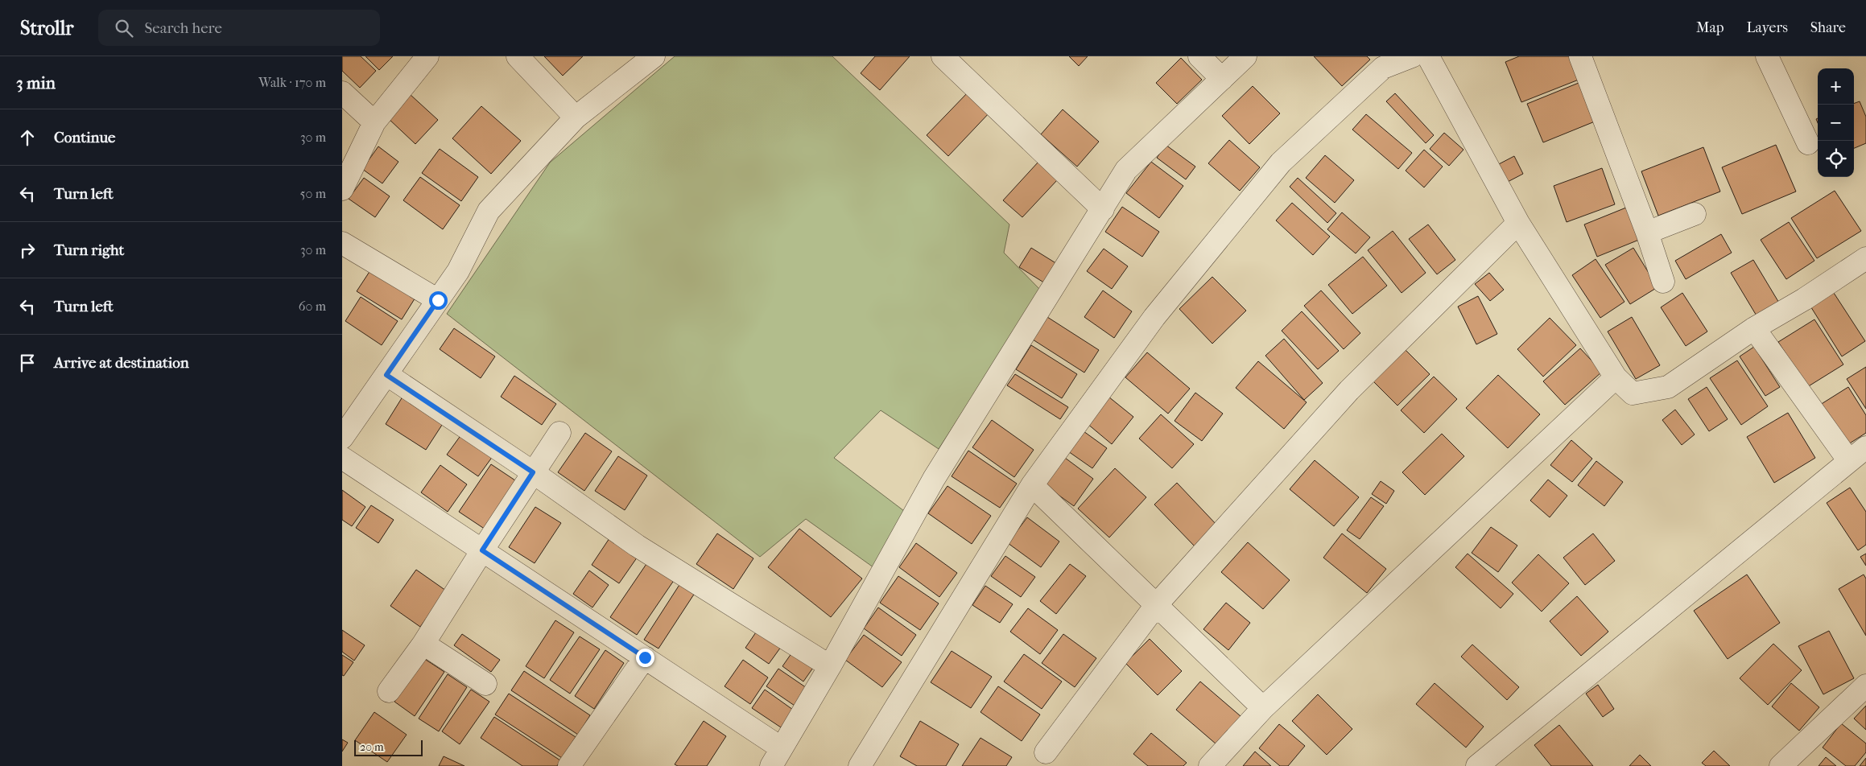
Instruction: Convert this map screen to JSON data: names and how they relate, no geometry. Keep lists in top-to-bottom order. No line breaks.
{"scale_bar":"20 m","page":{"header":"Strollr","search":"Search here","nav":["Map","Layers","Share"],"heading":["3 min","Walk · 170 m"],"map_buttons":["+","−"],"list":[["Continue","30 m"],["Turn left","50 m"],["Turn right","30 m"],["Turn left","60 m"],"Arrive at destination"],"scale":"20 m"}}
